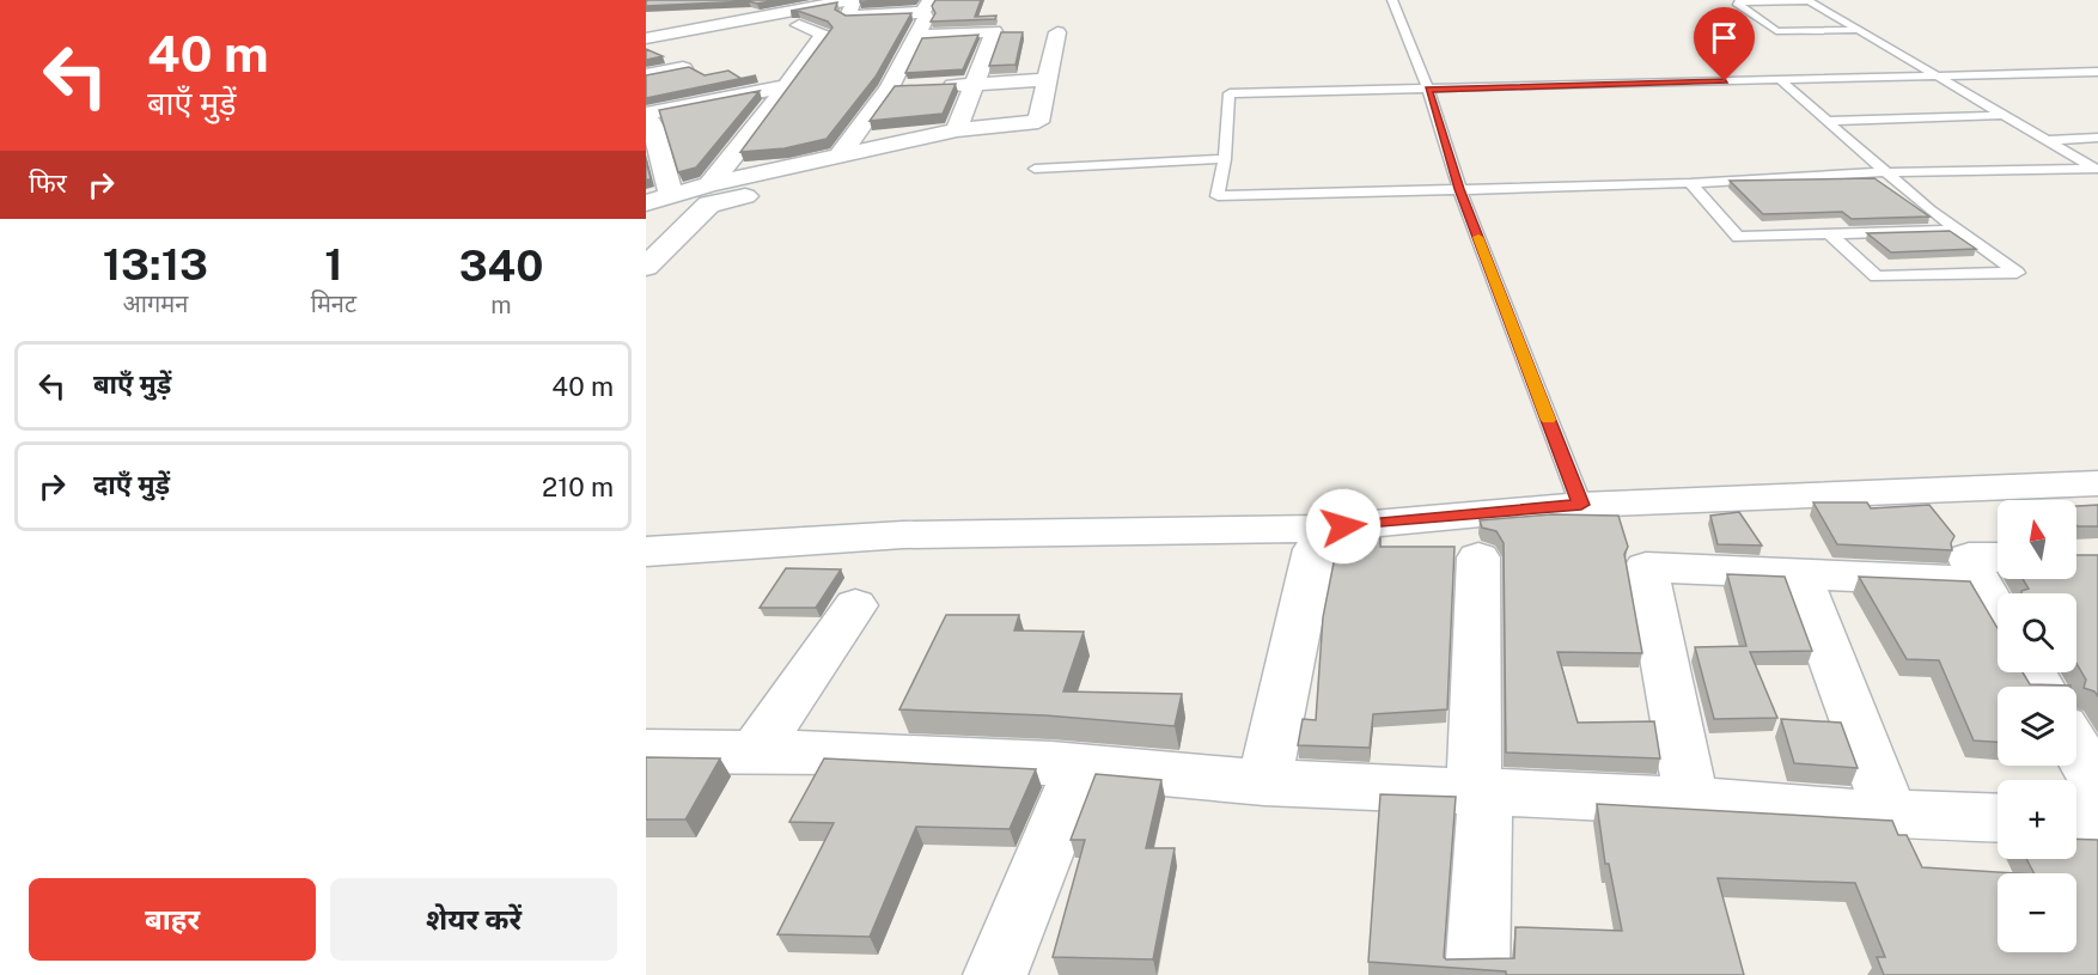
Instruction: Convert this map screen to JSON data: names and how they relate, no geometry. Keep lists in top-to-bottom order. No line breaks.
{"north":"top","page":{"turn":["40 m","बाएँ मुड़ें"],"then":"फिर","eta":["13:13","आगमन","1","मिनट","340","m"],"list":[{"name":"बाएँ मुड़ें","value":"40 m"},{"name":"दाएँ मुड़ें","value":"210 m"}],"map_buttons":["+","−"],"buttons":["बाहर","शेयर करें"]}}
